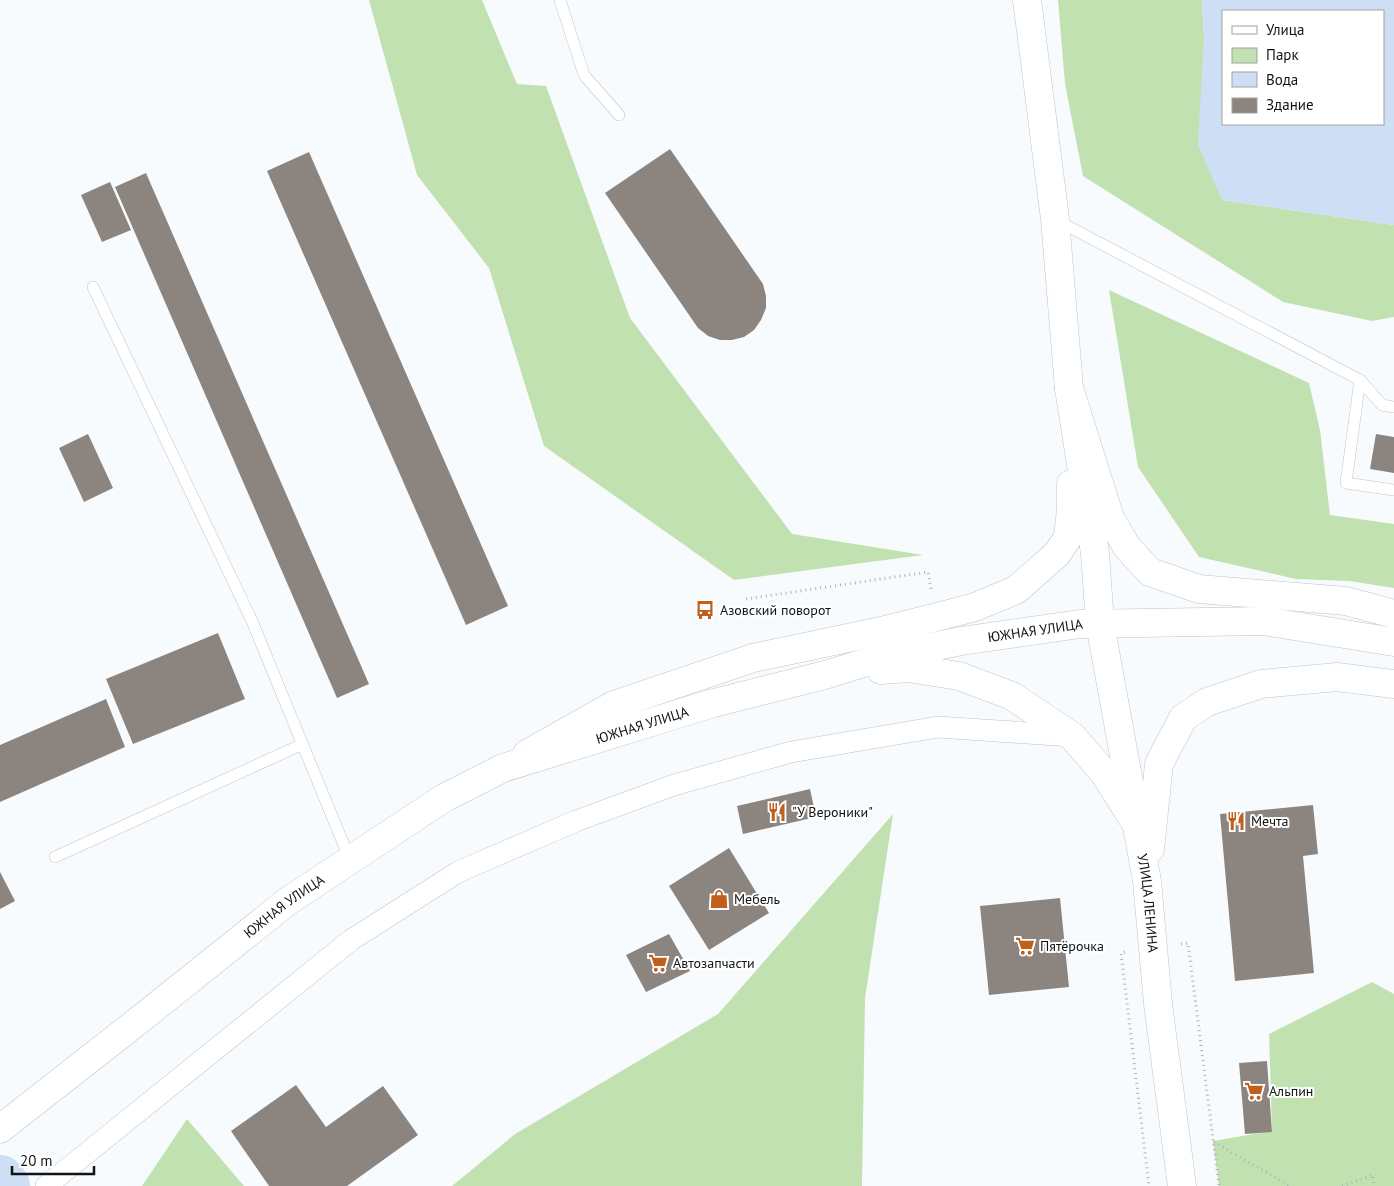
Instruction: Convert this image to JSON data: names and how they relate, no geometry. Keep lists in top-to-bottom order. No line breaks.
{"streets":{"main road":["ЮЖНАЯ УЛИЦА","УЛИЦА ЛЕНИНА"]},"crossings":[["ЮЖНАЯ УЛИЦА","УЛИЦА ЛЕНИНА"]],"places":{"bus stop":["Азовский поворот"],"restaurant":["\"У Вероники\"","Мечта"],"shop":["Мебель"],"supermarket":["Пятёрочка","Автозапчасти","Альпин"]},"legend":["Улица","Парк","Вода","Здание"],"scale_bar":"20 m"}
